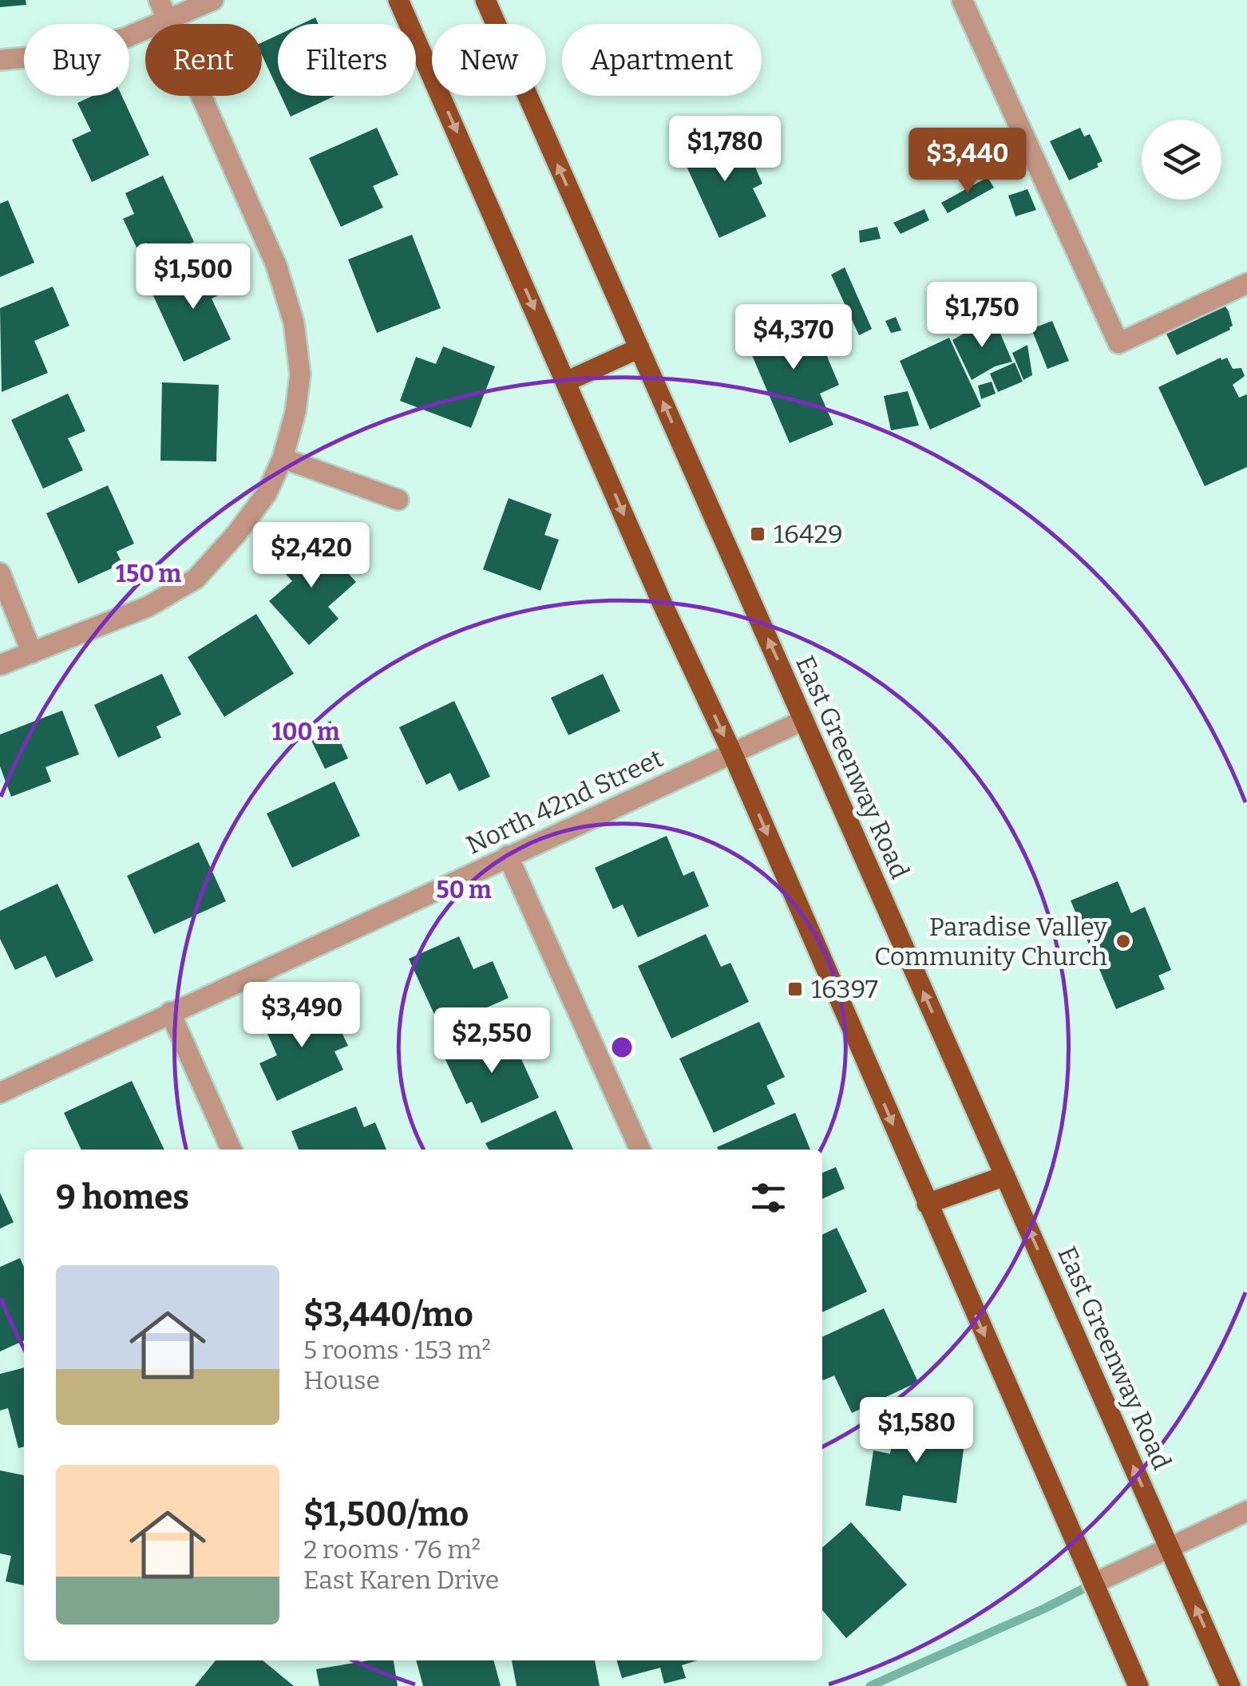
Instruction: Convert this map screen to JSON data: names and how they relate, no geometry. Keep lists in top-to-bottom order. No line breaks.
{"streets":{"main road":["East Greenway Road"],"street":["North 42nd Street"]},"crossings":[["East Greenway Road","North 42nd Street"]],"places":{"transit":["16429","16397"],"other":["Paradise Valley Community Church"]},"page":{"chip":["Buy","Rent","Filters","New","Apartment"],"price":["$1,780","$3,440","$1,500","$1,750","$4,370","$2,420","$3,490","$2,550","$1,580"],"heading":"9 homes","list":[{"name":"$3,440/mo","note":"5 rooms · 153 m² · House"},{"name":"$1,500/mo","note":"2 rooms · 76 m² · East Karen Drive"}]},"rings":["150 m","100 m","50 m"]}
